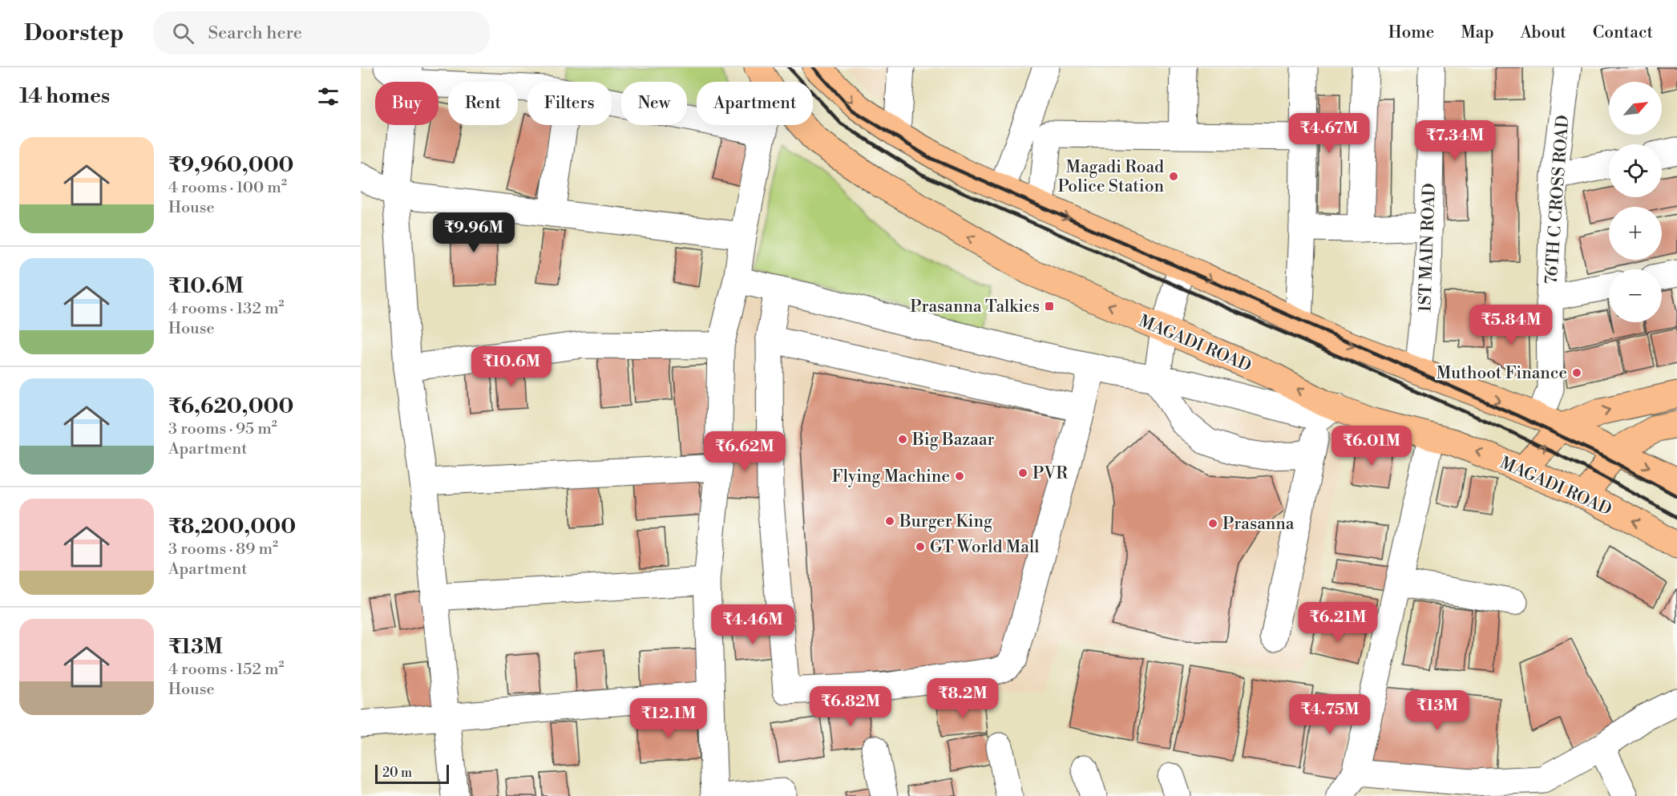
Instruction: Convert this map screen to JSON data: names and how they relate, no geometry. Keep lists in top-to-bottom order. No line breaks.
{"streets":{"main road":["MAGADI ROAD"],"street":["76TH C CROSS ROAD","1ST MAIN ROAD"]},"places":{"other":["Magadi Road Police Station","Muthoot Finance","Big Bazaar","PVR","Flying Machine","Burger King","Prasanna","GT World Mall"],"transit":["Prasanna Talkies"]},"scale_bar":"20 m","north":"top right","page":{"header":"Doorstep","search":"Search here","nav":["Home","Map","About","Contact"],"heading":"14 homes","map_buttons":["+","−"],"chip":["Buy","Rent","Filters","New","Apartment"],"price":["₹4.67M","₹7.34M","₹9.96M","₹5.84M","₹10.6M","₹6.01M","₹6.62M","₹6.21M","₹4.46M","₹8.2M","₹6.82M","₹13M","₹4.75M","₹12.1M"],"list":[{"name":"₹9,960,000","note":"4 rooms · 100 m² · House"},{"name":"₹10.6M","note":"4 rooms · 132 m² · House"},{"name":"₹6,620,000","note":"3 rooms · 95 m² · Apartment"},{"name":"₹8,200,000","note":"3 rooms · 89 m² · Apartment"},{"name":"₹13M","note":"4 rooms · 152 m² · House"}],"scale":"20 m"}}
